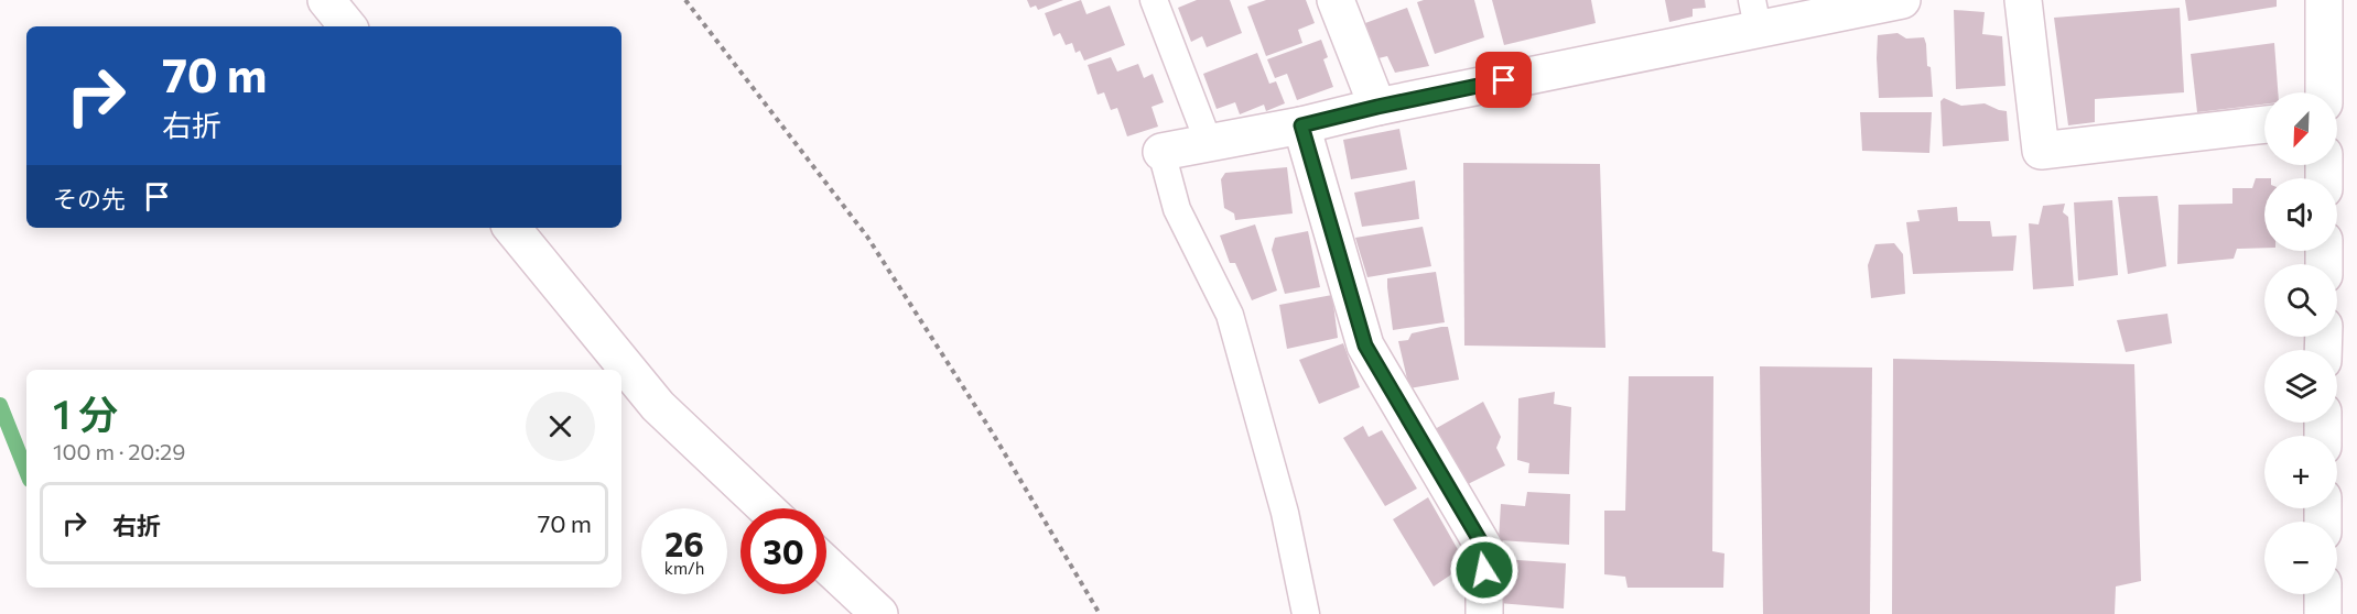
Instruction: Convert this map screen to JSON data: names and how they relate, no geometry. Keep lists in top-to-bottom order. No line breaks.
{"north":"bottom left","page":{"turn":["70 m","右折"],"map_buttons":["+","−"],"then":"その先","heading":["1 分","100 m · 20:29"],"list":[{"name":"右折","value":"70 m"}],"speed":"26 km/h","limit":"30"}}
